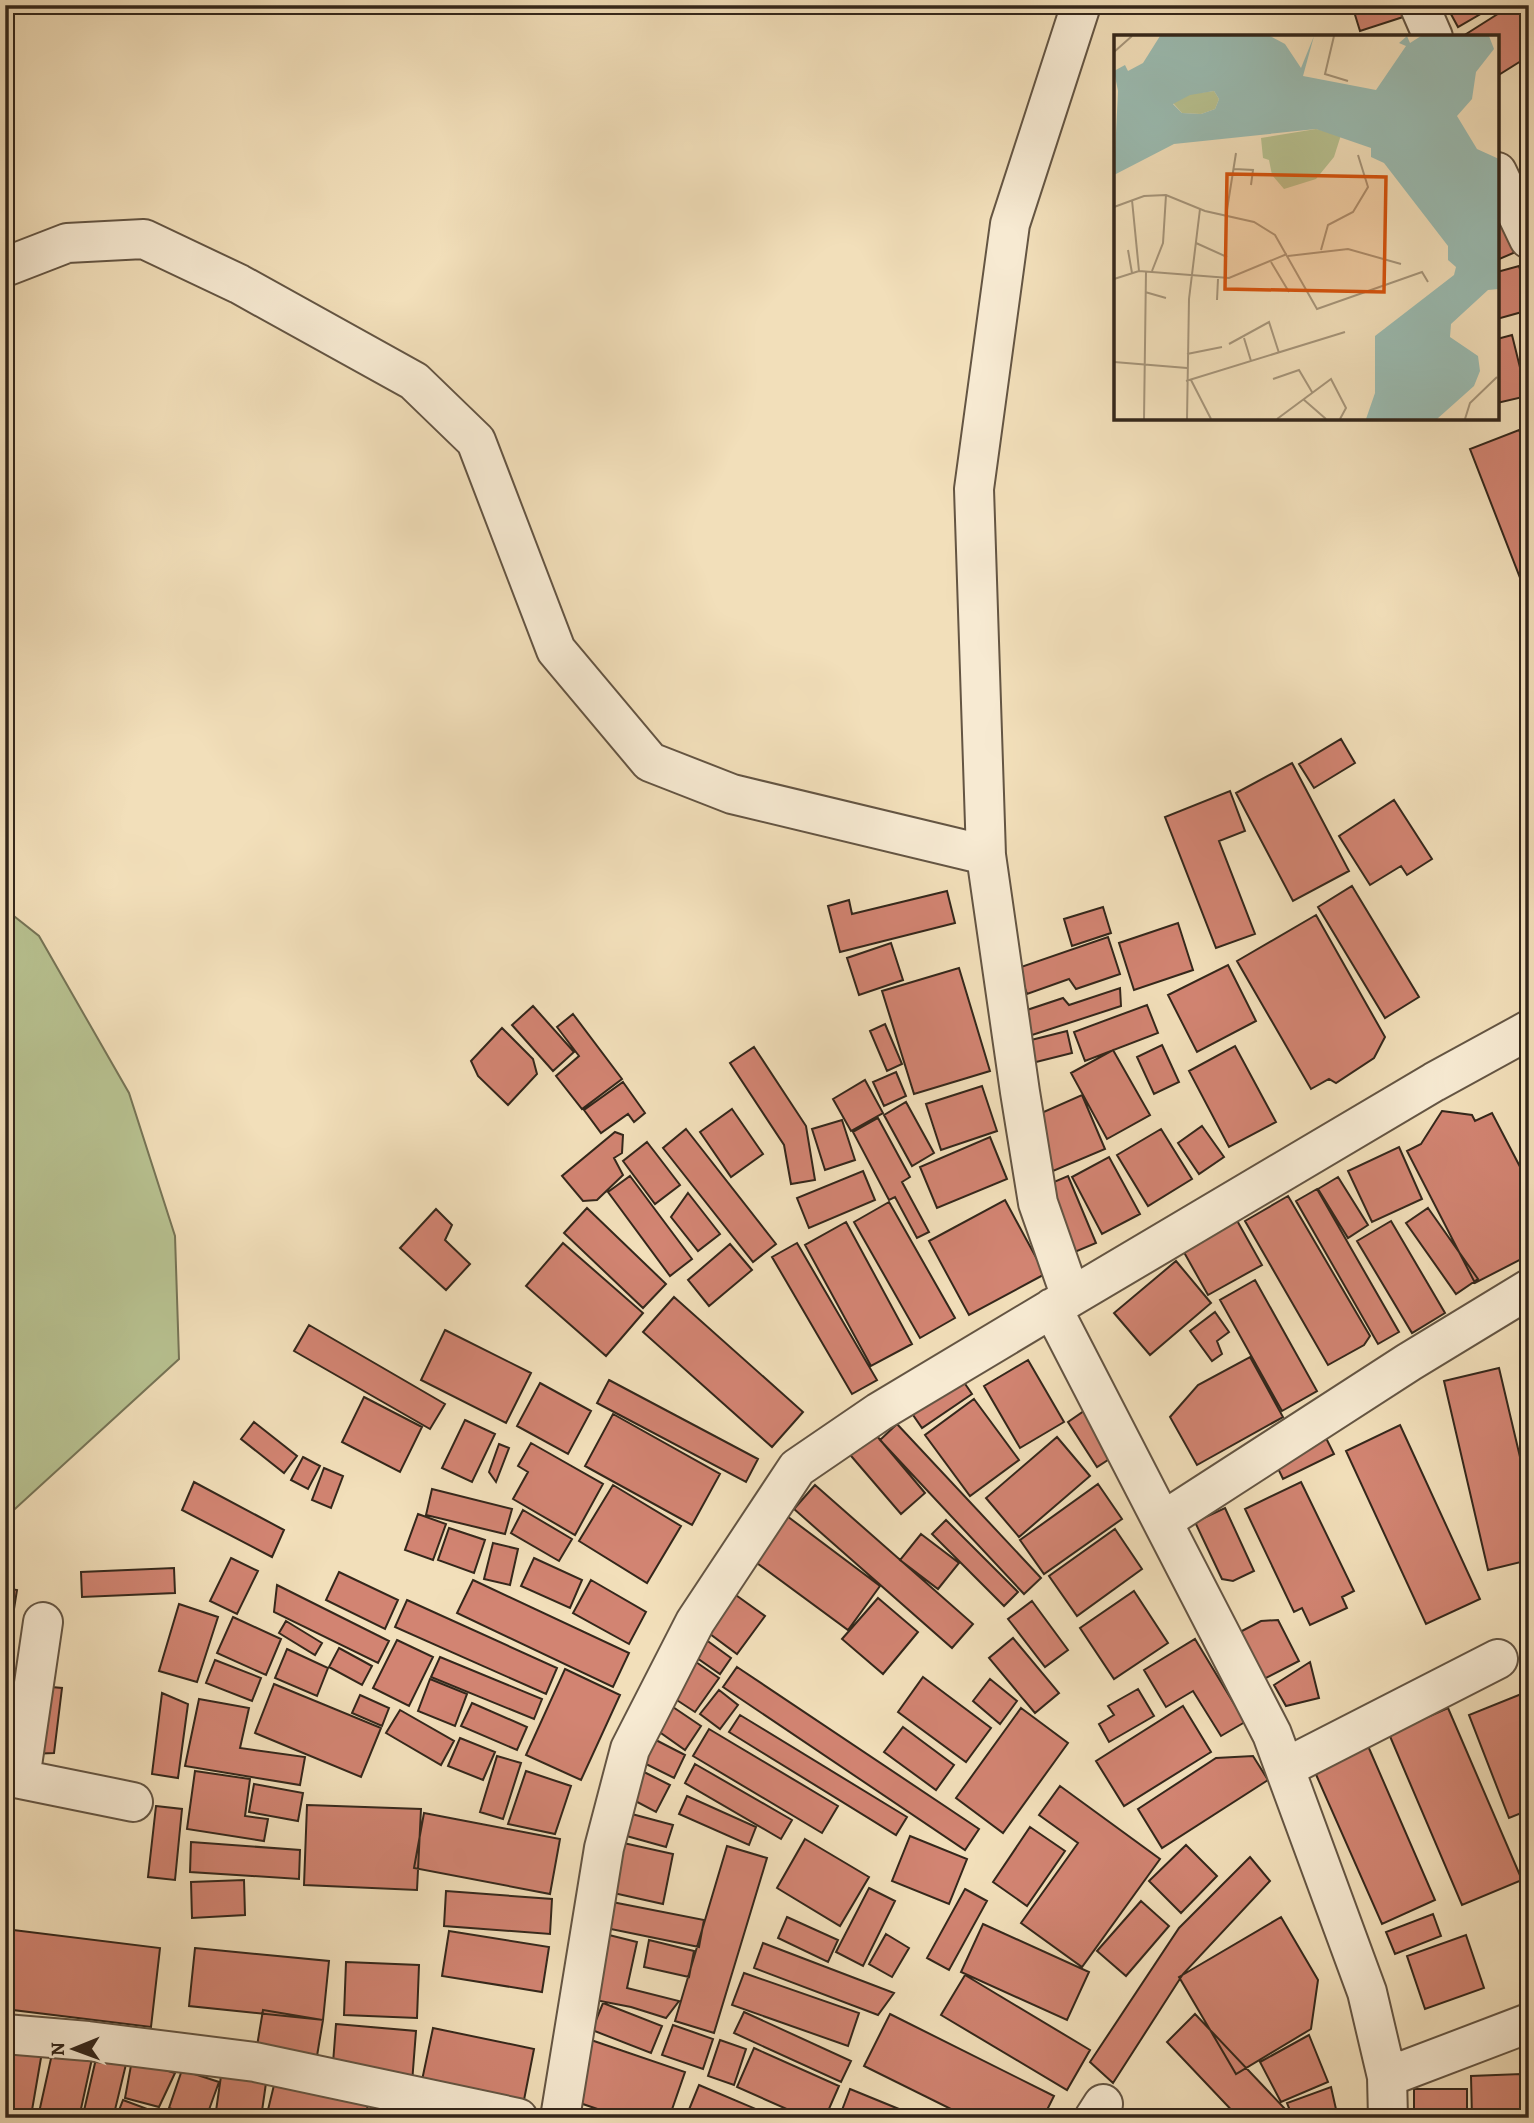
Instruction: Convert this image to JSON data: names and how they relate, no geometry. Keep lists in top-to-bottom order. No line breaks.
{"north":"left"}
